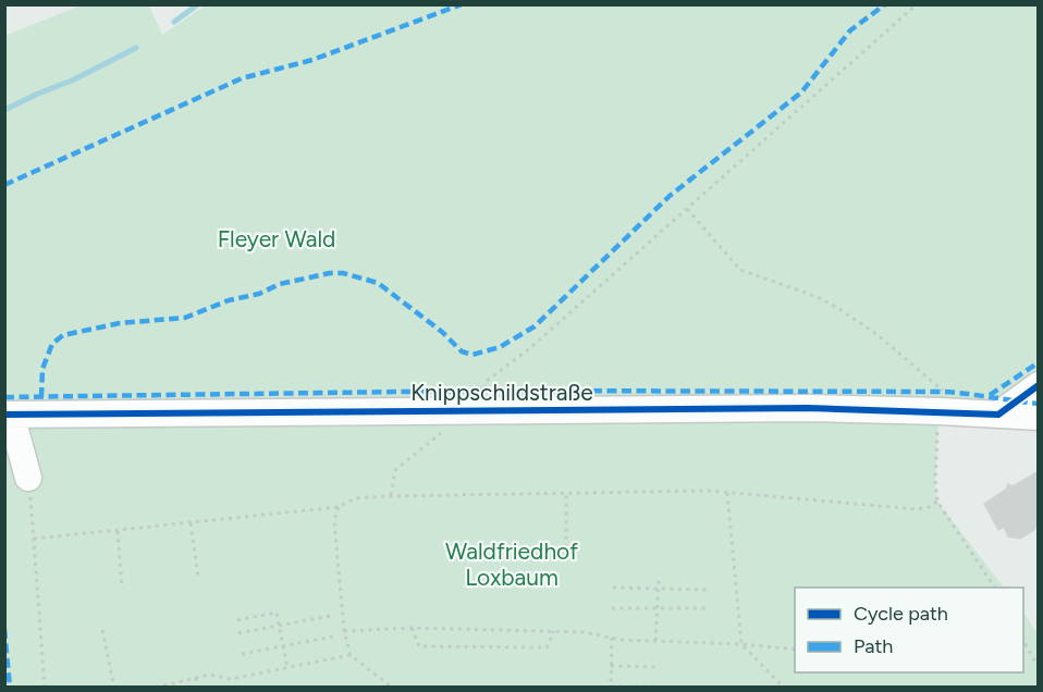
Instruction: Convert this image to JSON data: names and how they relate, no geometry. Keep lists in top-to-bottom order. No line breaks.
{"streets":{"street":["Knippschildstraße"]},"parks":["Fleyer Wald","Waldfriedhof Loxbaum"],"legend":["Cycle path","Path"]}
